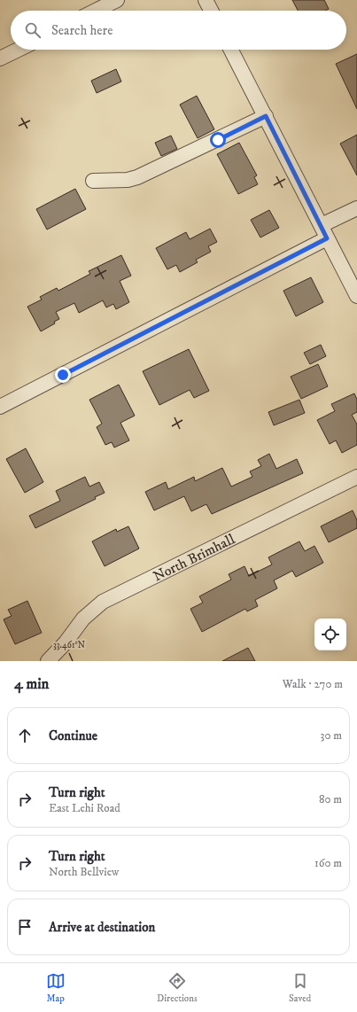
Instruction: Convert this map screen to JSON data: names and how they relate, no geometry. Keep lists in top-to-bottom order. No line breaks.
{"streets":{"street":["North Brimhall"]},"page":{"search":"Search here","heading":["4 min","Walk · 270 m"],"list":[["Continue","30 m"],["Turn right","East Lehi Road","80 m"],["Turn right","North Bellview","160 m"],"Arrive at destination"],"nav":["Map","Directions","Saved"]},"coordinates":["33.461°N"]}
